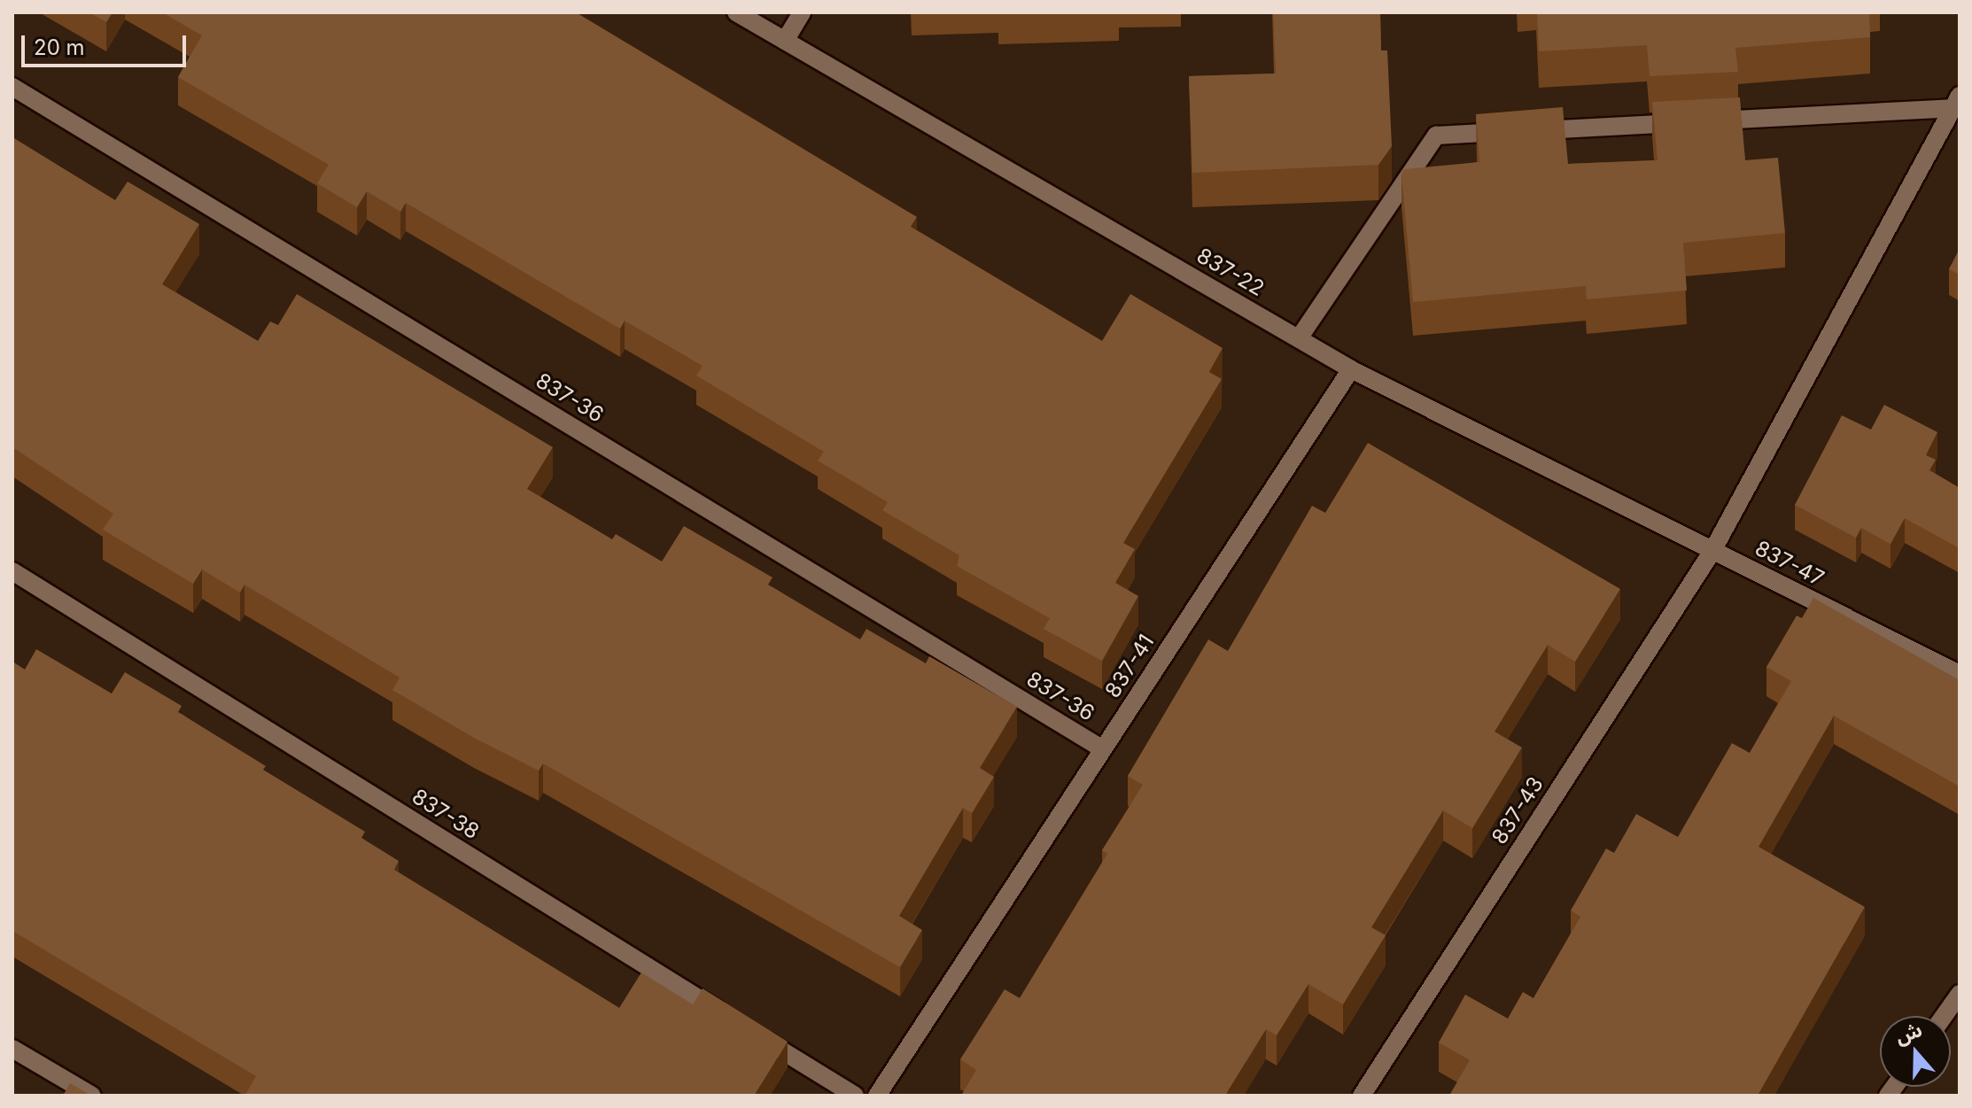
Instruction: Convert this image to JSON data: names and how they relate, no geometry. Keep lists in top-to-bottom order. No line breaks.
{"streets":{"street":["837-22","837-36","837-47","837-41","837-43","837-38"]},"crossings":[["837-22","837-47"],["837-22","837-41"],["837-22","837-43"],["837-36","837-41"],["837-47","837-43"]],"scale_bar":"20 m","north":"top"}
